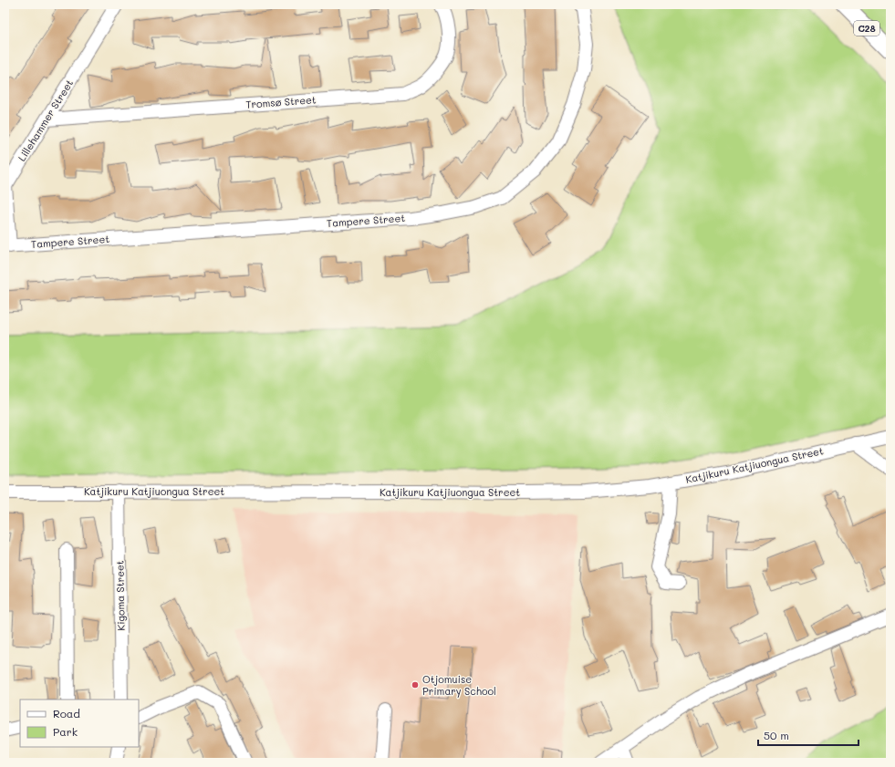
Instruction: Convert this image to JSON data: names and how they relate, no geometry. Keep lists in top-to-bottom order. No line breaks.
{"streets":{"main road":["C28"],"street":["Tromsø Street","Lillehammer Street","Tampere Street","Katjikuru Katjiuongua Street","Kigoma Street"]},"crossings":[["Tromsø Street","Lillehammer Street"],["Lillehammer Street","Tampere Street"],["Katjikuru Katjiuongua Street","Kigoma Street"]],"places":["Otjomuise Primary School"],"legend":["Road","Park"],"scale_bar":"50 m"}
